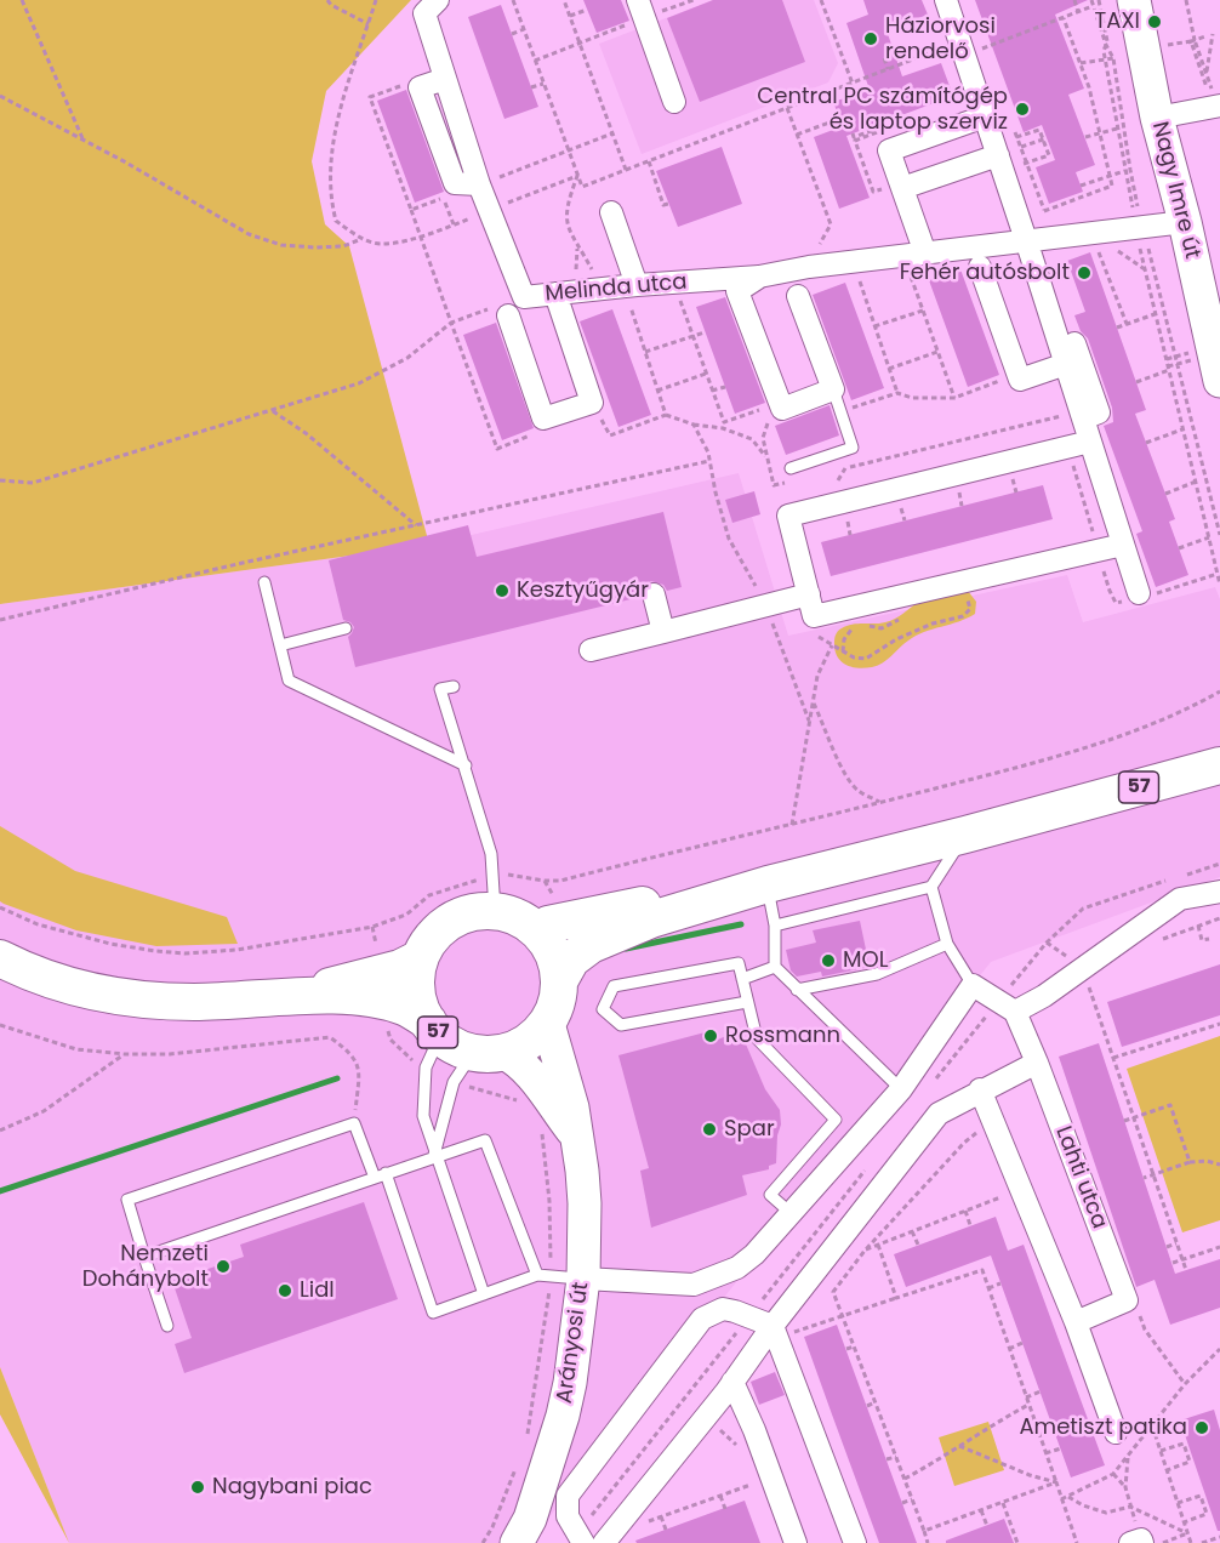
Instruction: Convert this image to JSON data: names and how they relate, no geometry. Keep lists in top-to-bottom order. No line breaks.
{"streets":{"main road":["Nagy Imre út","57","Arányosi út"],"street":["Melinda utca","Lahti utca"]},"crossings":[["Nagy Imre út","Melinda utca"],["57","Arányosi út"]],"places":["TAXI","Háziorvosi rendelő","Central PC számítógép és laptop szerviz","Fehér autósbolt","Kesztyűgyár","MOL","Rossmann","Spar","Nemzeti Dohánybolt","Lidl","Ametiszt patika","Nagybani piac"]}
